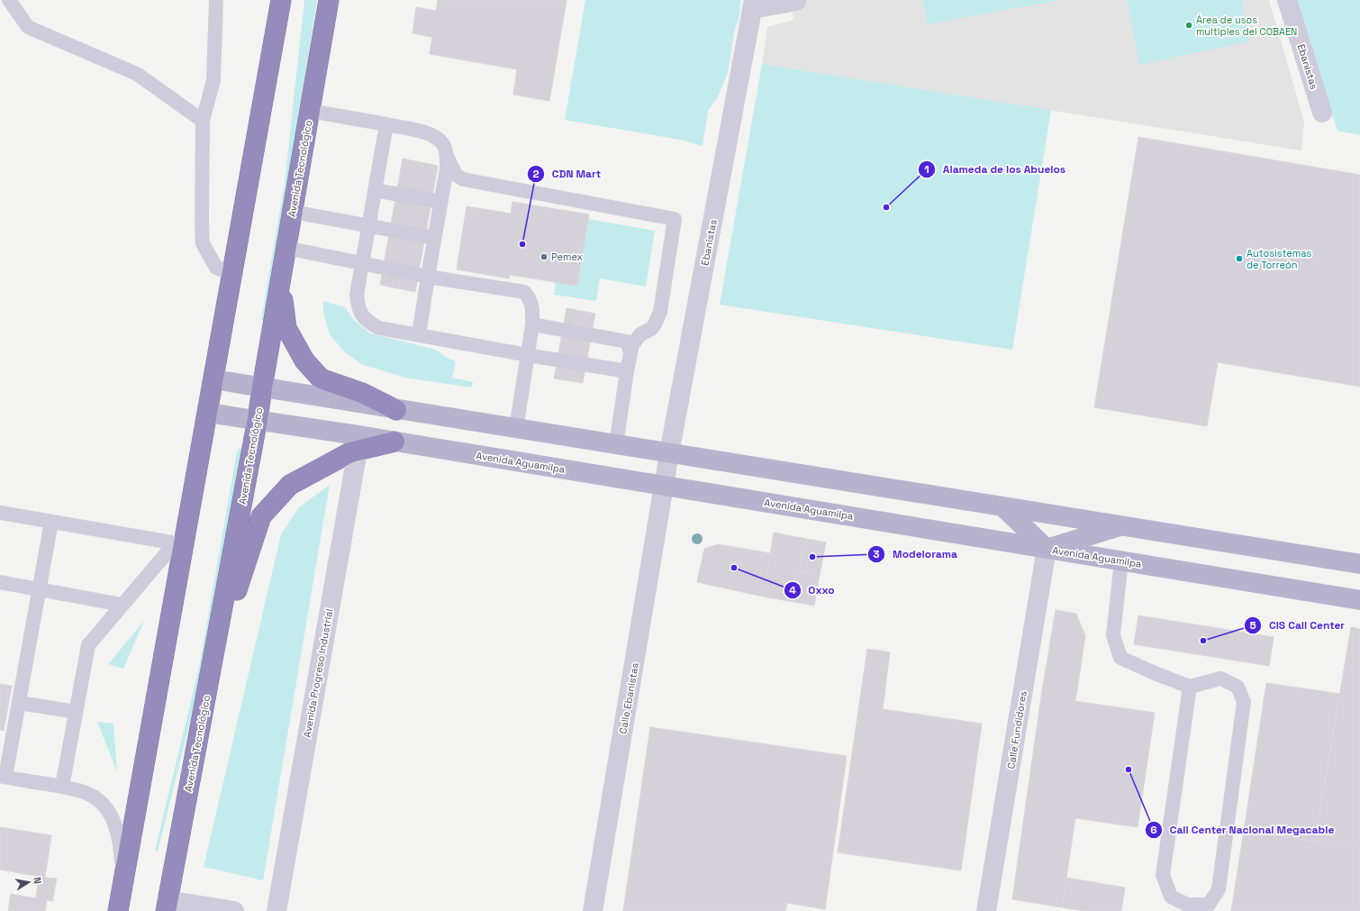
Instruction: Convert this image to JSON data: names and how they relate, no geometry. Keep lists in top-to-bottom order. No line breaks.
{"streets":{"highway":["Avenida Tecnológico"],"main road":["Avenida Aguamilpa"],"street":["Ebanistas","Avenida Progreso Industrial","Calle Ebanistas","Calle Fundidores"]},"crossings":[["Ebanistas","Avenida Aguamilpa"],["Ebanistas","Calle Ebanistas"],["Avenida Aguamilpa","Calle Ebanistas"],["Avenida Aguamilpa","Calle Fundidores"]],"places":["Área de usos multiples del COBAEN","Alameda de los Abuelos","CDN Mart","Pemex","Autosistemas de Torreón","Modelorama","Oxxo","CIS Call Center","Call Center Nacional Megacable"],"north":"right"}
